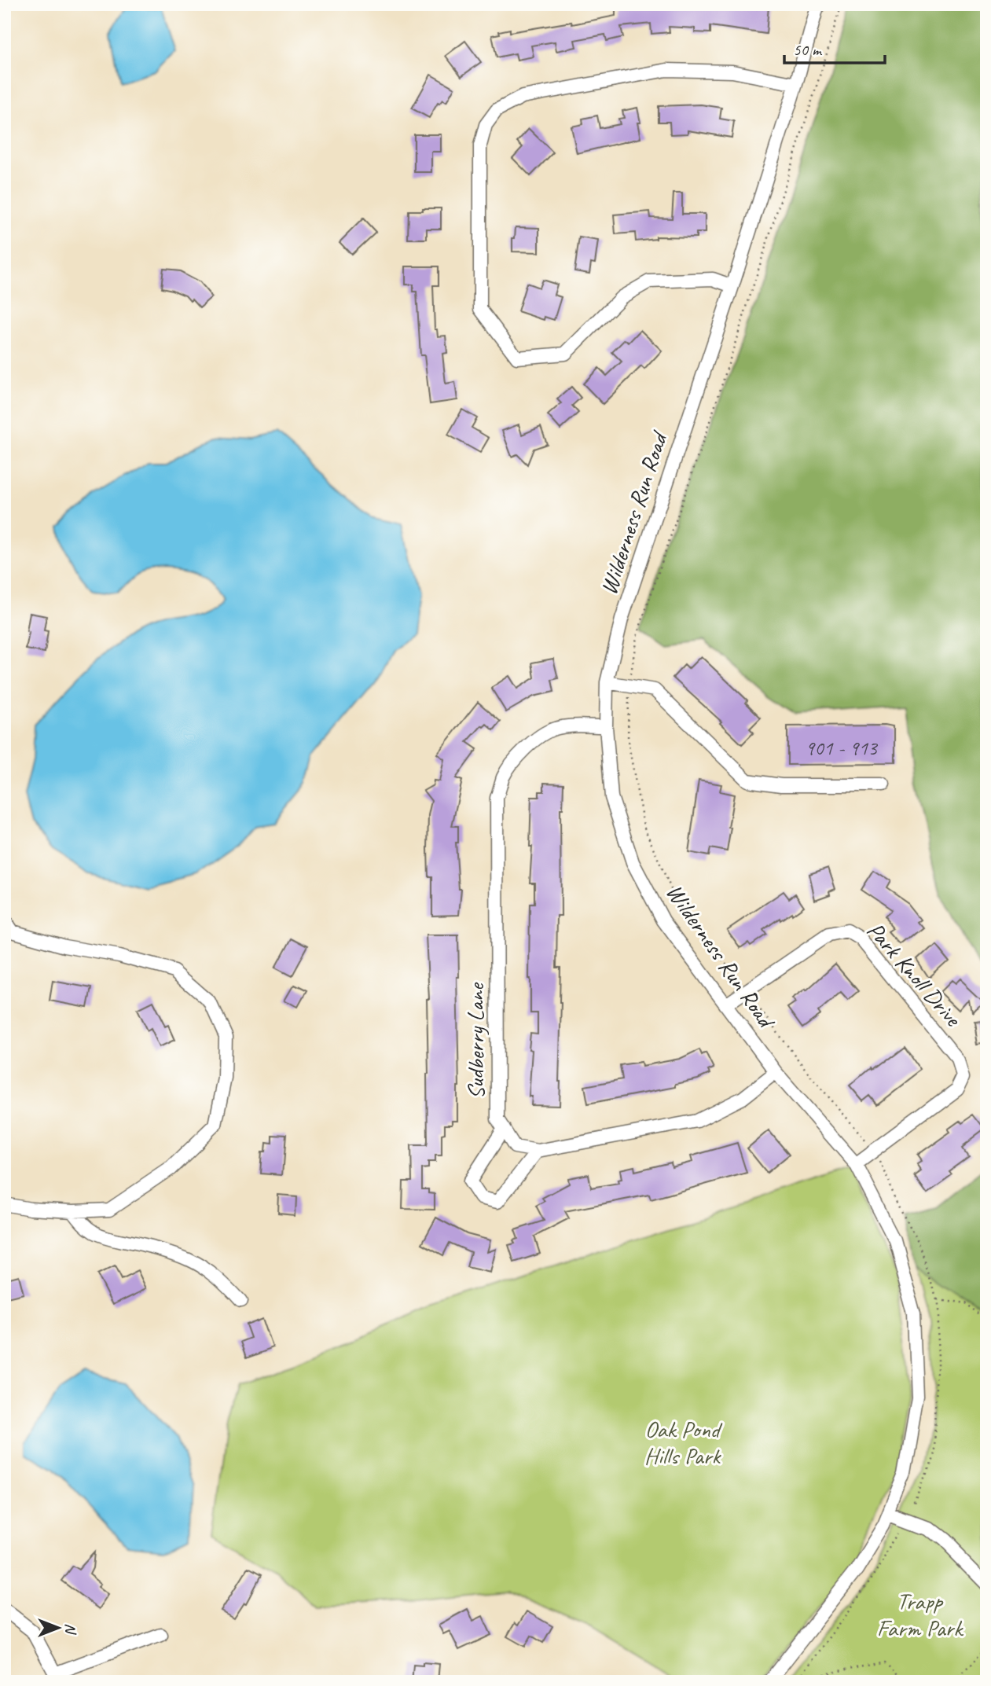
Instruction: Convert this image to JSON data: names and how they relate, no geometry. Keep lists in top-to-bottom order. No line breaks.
{"streets":{"street":["Wilderness Run Road","Park Knoll Drive","Sudberry Lane"]},"crossings":[["Wilderness Run Road","Park Knoll Drive"],["Wilderness Run Road","Sudberry Lane"]],"parks":["Oak Pond Hills Park","Trapp Farm Park"],"house_numbers":["901 - 913"],"scale_bar":"50 m","north":"right"}
